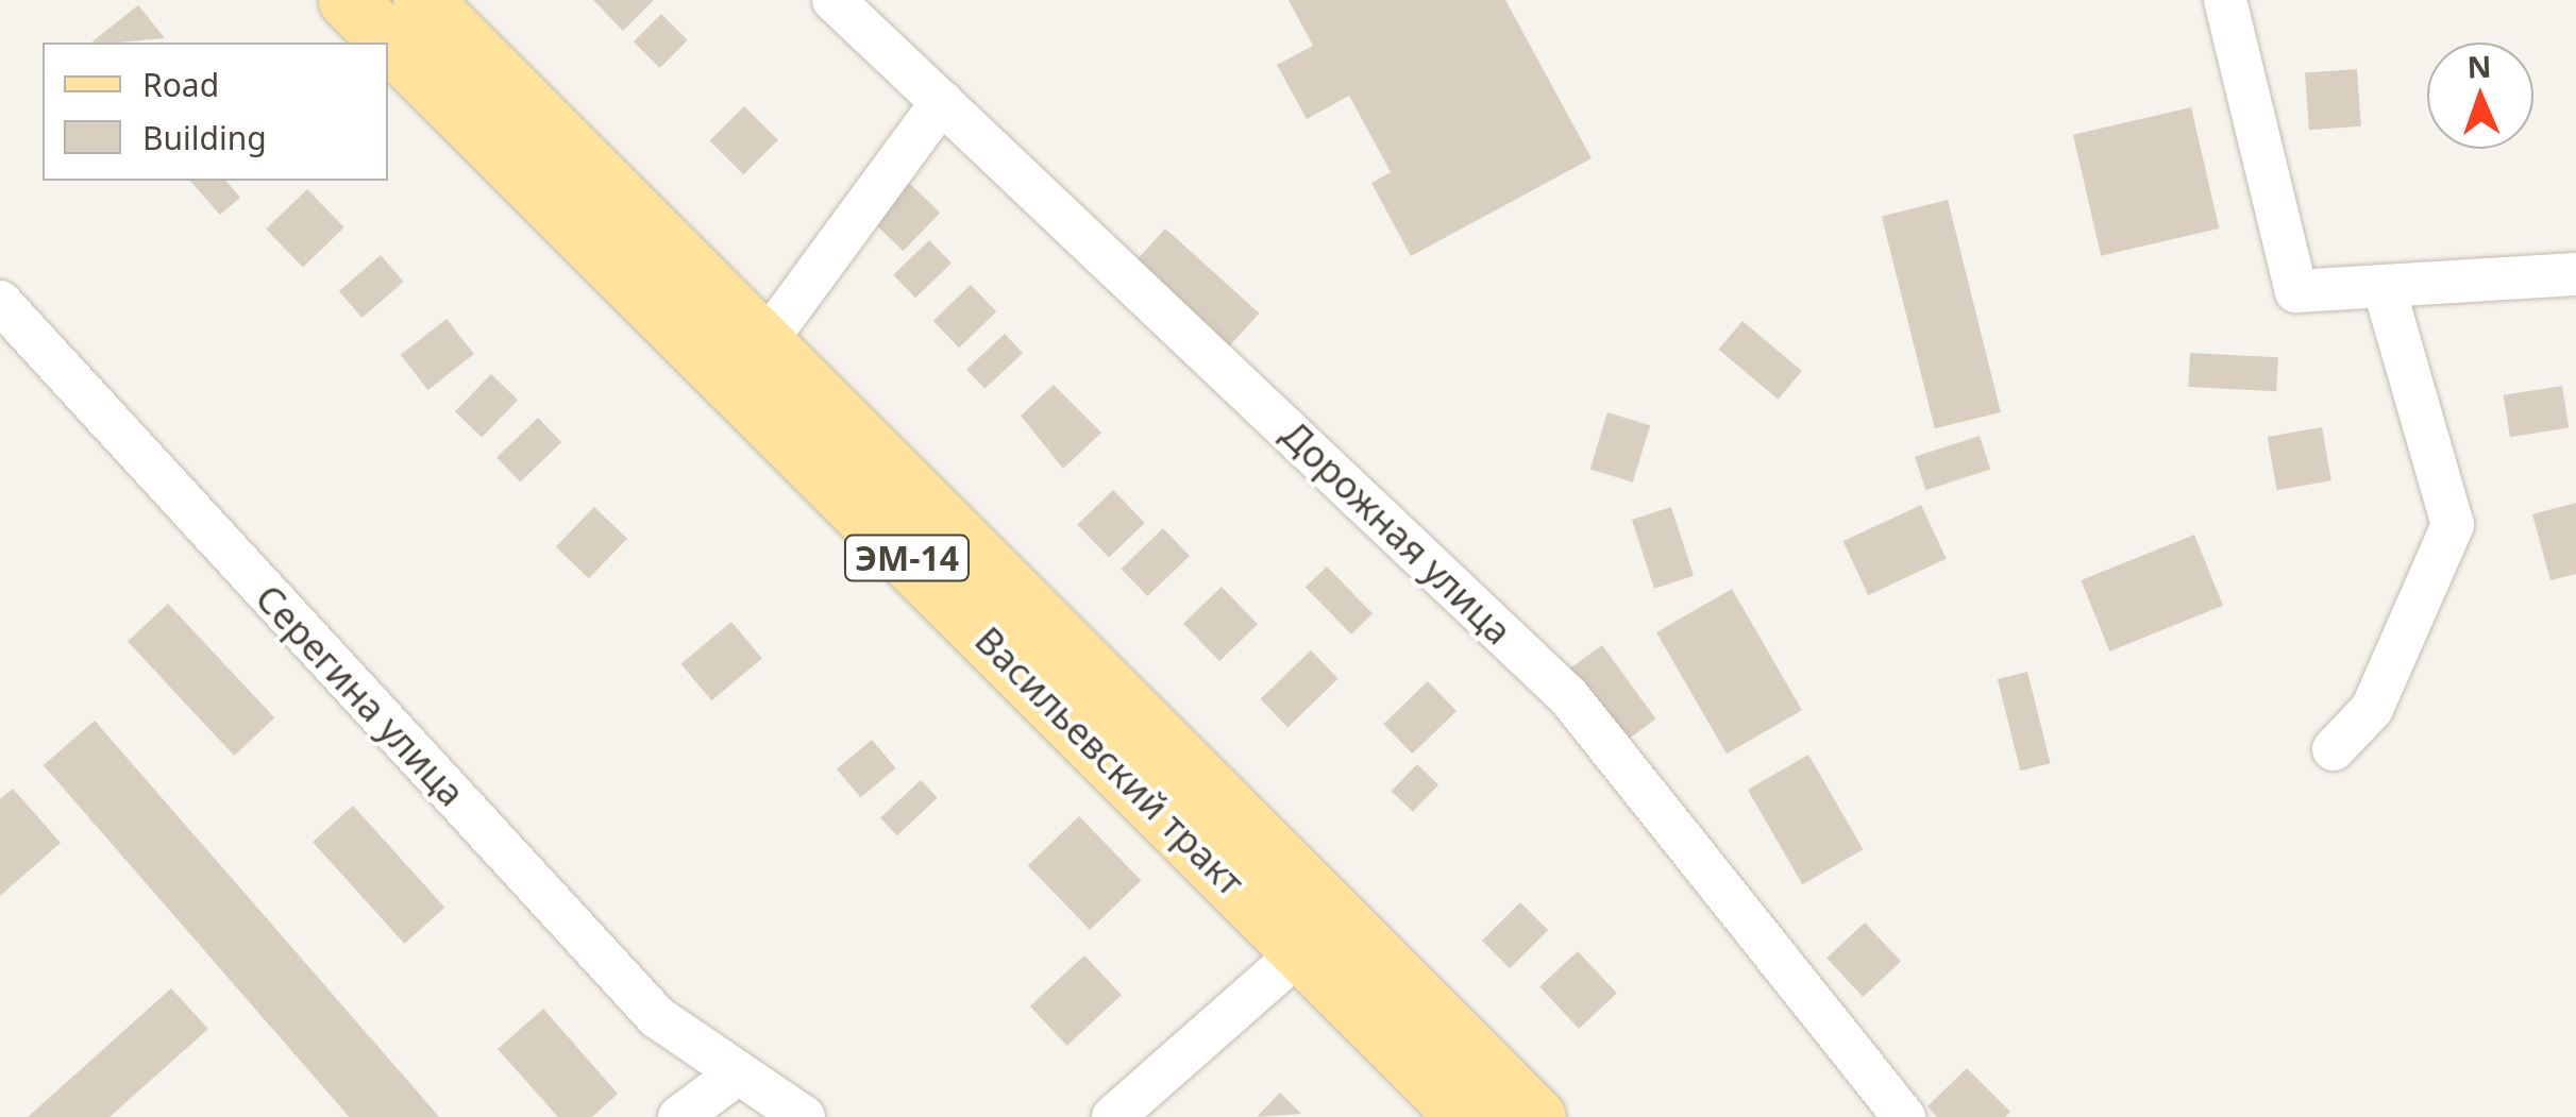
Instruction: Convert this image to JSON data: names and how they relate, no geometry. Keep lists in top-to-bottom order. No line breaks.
{"streets":{"main road":["ЭМ-14","Васильевский тракт"],"street":["Дорожная улица","Серегина улица"]},"legend":["Road","Building"],"north":"top"}
